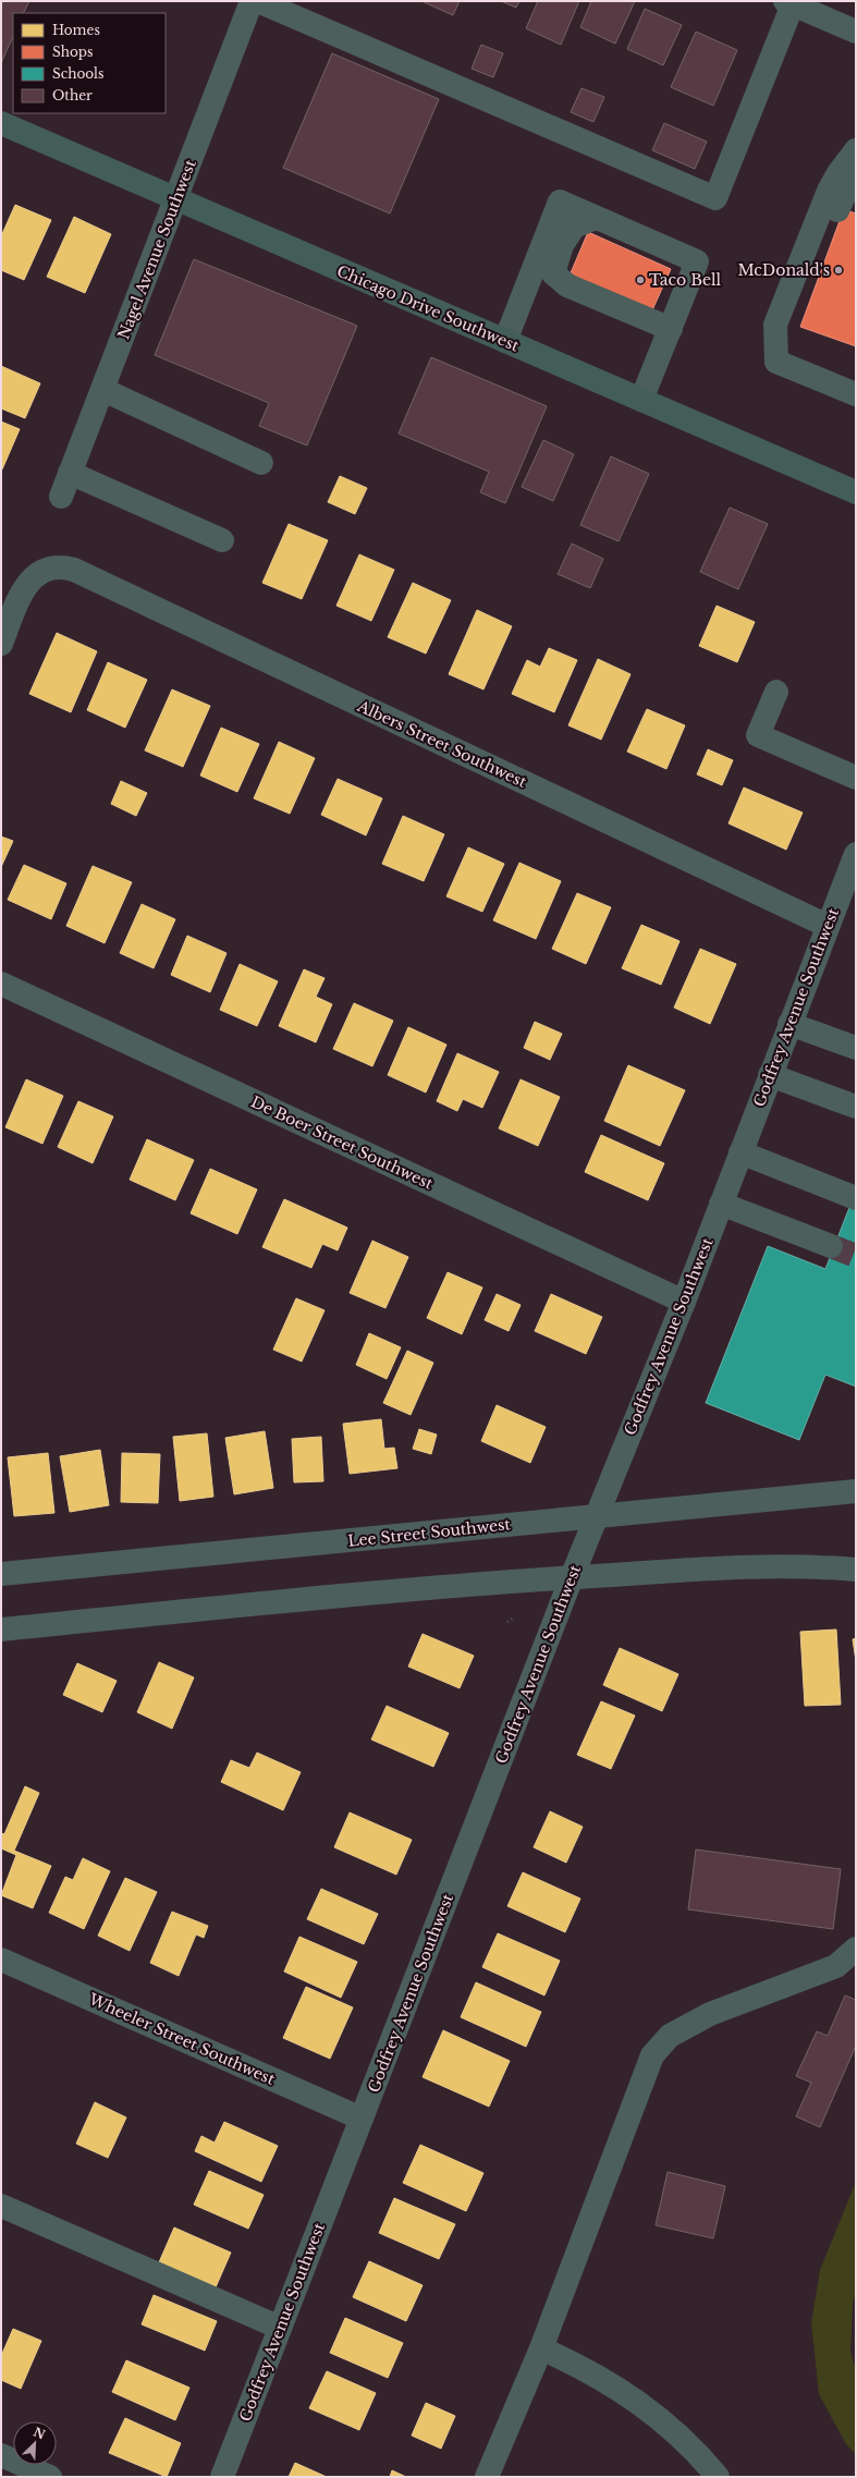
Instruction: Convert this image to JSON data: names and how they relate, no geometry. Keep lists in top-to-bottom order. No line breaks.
{"streets":{"main road":["Chicago Drive Southwest"],"street":["Nagel Avenue Southwest","Albers Street Southwest","Godfrey Avenue Southwest","De Boer Street Southwest","Lee Street Southwest","Wheeler Street Southwest"]},"crossings":[["Nagel Avenue Southwest","Chicago Drive Southwest"],["Albers Street Southwest","Godfrey Avenue Southwest"],["Godfrey Avenue Southwest","De Boer Street Southwest"],["Godfrey Avenue Southwest","Lee Street Southwest"],["Godfrey Avenue Southwest","Wheeler Street Southwest"]],"places":["McDonald's","Taco Bell"],"legend":["Homes","Shops","Schools","Other"],"north":"top right"}
